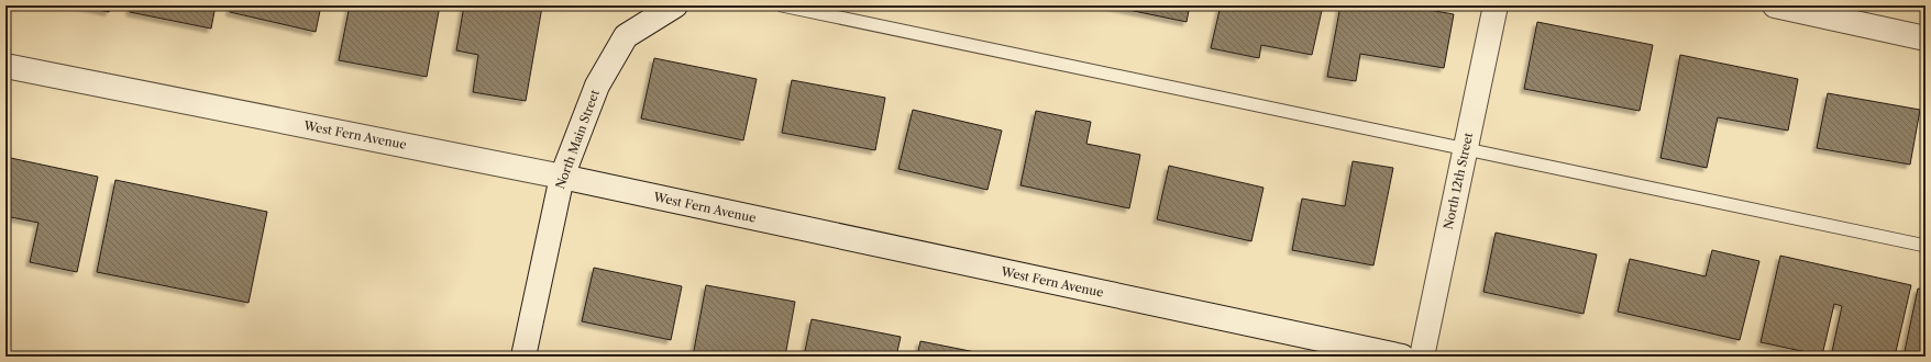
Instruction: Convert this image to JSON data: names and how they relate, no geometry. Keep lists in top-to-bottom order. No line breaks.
{"streets":{"street":["West Fern Avenue","North Main Street","North 12th Street"]},"crossings":[["West Fern Avenue","North Main Street"]]}
